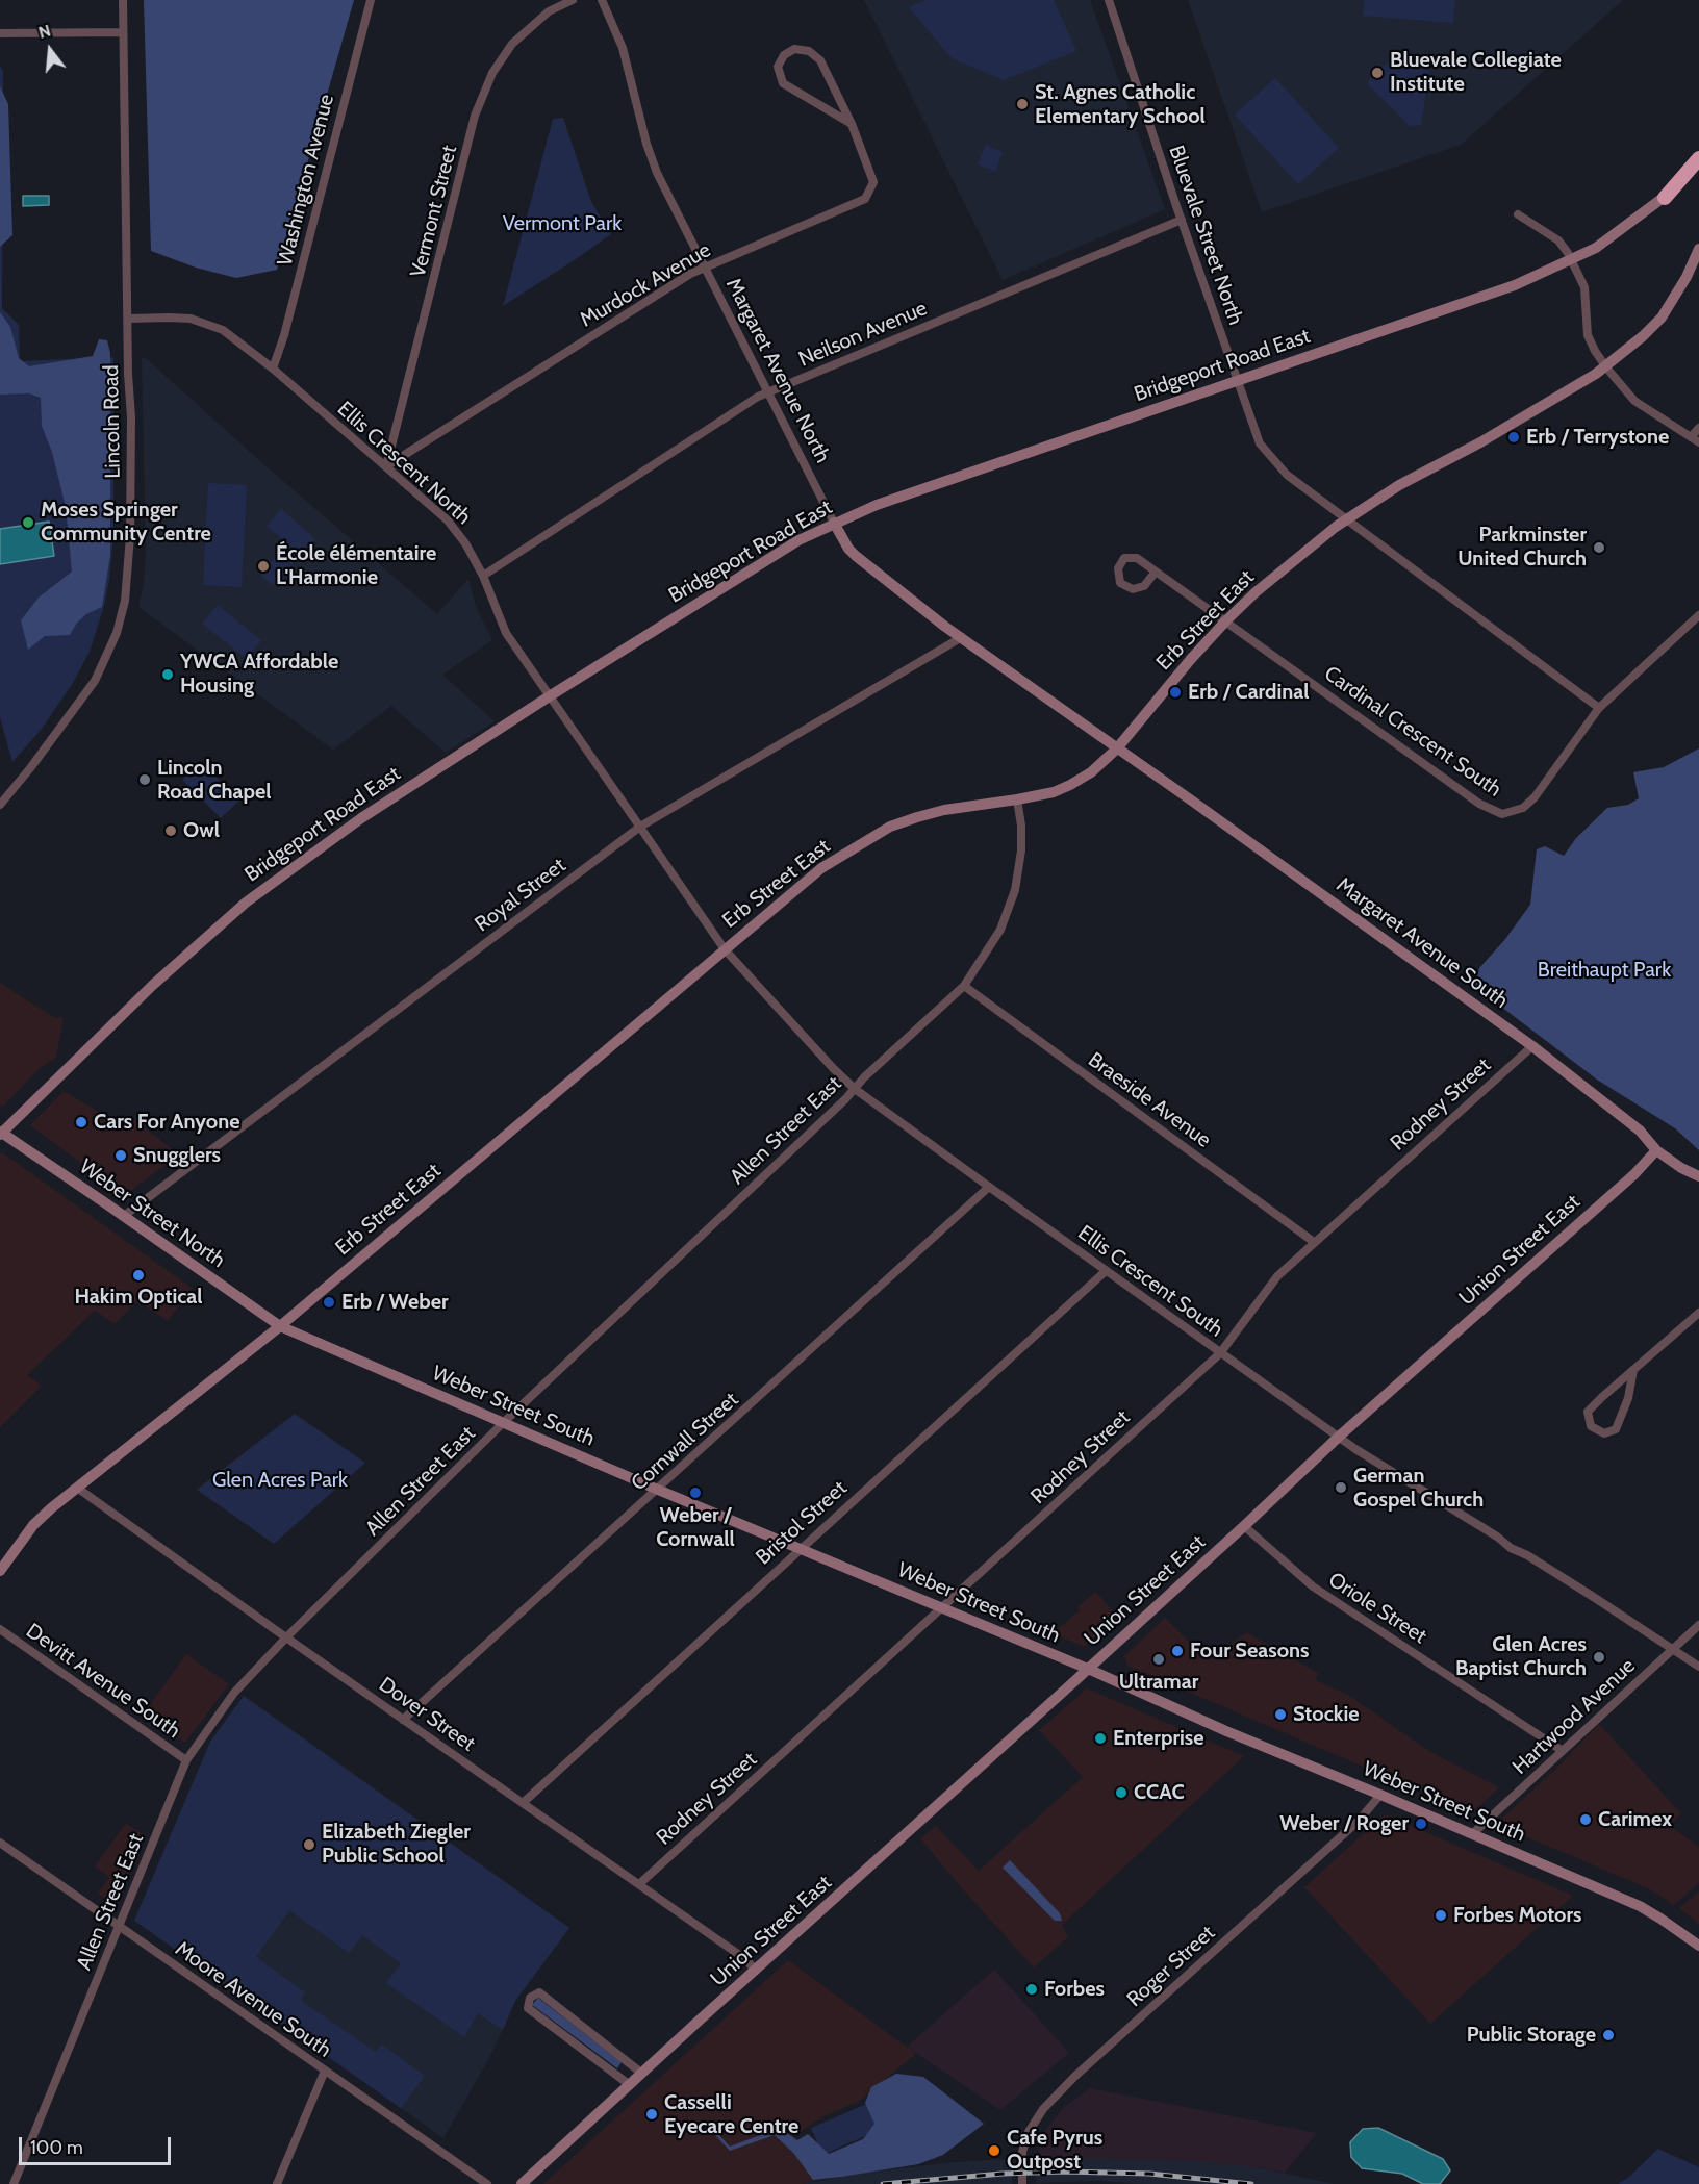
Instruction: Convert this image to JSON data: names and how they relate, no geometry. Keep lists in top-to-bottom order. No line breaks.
{"streets":{"main road":["Bridgeport Road East","Margaret Avenue North","Erb Street East","Margaret Avenue South","Weber Street North","Union Street East","Weber Street South"],"street":["Washington Avenue","Vermont Street","Bluevale Street North","Murdock Avenue","Neilson Avenue","Lincoln Road","Ellis Crescent North","Cardinal Crescent South","Royal Street","Braeside Avenue","Rodney Street","Allen Street East","Ellis Crescent South","Cornwall Street","Bristol Street","Oriole Street","Devitt Avenue South","Dover Street","Hartwood Avenue","Roger Street","Moore Avenue South"]},"crossings":[["Washington Avenue","Ellis Crescent North"],["Vermont Street","Murdock Avenue"],["Vermont Street","Ellis Crescent North"],["Bluevale Street North","Neilson Avenue"],["Bluevale Street North","Bridgeport Road East"],["Bluevale Street North","Erb Street East"],["Bluevale Street North","Cardinal Crescent South"],["Murdock Avenue","Margaret Avenue North"],["Murdock Avenue","Ellis Crescent North"],["Neilson Avenue","Margaret Avenue North"],["Neilson Avenue","Ellis Crescent North"],["Bridgeport Road East","Margaret Avenue North"],["Bridgeport Road East","Ellis Crescent North"],["Bridgeport Road East","Weber Street North"],["Margaret Avenue North","Erb Street East"],["Margaret Avenue North","Royal Street"],["Margaret Avenue North","Margaret Avenue South"],["Lincoln Road","Ellis Crescent North"],["Ellis Crescent North","Erb Street East"],["Ellis Crescent North","Royal Street"],["Ellis Crescent North","Ellis Crescent South"],["Erb Street East","Cardinal Crescent South"],["Erb Street East","Margaret Avenue South"],["Erb Street East","Allen Street East"],["Erb Street East","Weber Street North"],["Erb Street East","Ellis Crescent South"],["Erb Street East","Weber Street South"],["Erb Street East","Dover Street"],["Royal Street","Weber Street North"],["Margaret Avenue South","Rodney Street"],["Margaret Avenue South","Union Street East"],["Braeside Avenue","Rodney Street"],["Braeside Avenue","Allen Street East"],["Rodney Street","Ellis Crescent South"],["Rodney Street","Weber Street South"],["Rodney Street","Dover Street"],["Allen Street East","Ellis Crescent South"],["Allen Street East","Weber Street South"],["Allen Street East","Devitt Avenue South"],["Allen Street East","Dover Street"],["Allen Street East","Moore Avenue South"],["Weber Street North","Weber Street South"],["Union Street East","Ellis Crescent South"],["Union Street East","Weber Street South"],["Union Street East","Oriole Street"],["Union Street East","Dover Street"],["Ellis Crescent South","Cornwall Street"],["Ellis Crescent South","Bristol Street"],["Ellis Crescent South","Hartwood Avenue"],["Weber Street South","Cornwall Street"],["Weber Street South","Bristol Street"],["Weber Street South","Hartwood Avenue"],["Weber Street South","Roger Street"],["Cornwall Street","Dover Street"],["Bristol Street","Dover Street"],["Oriole Street","Hartwood Avenue"]],"parks":["Vermont Park","Breithaupt Park","Glen Acres Park"],"places":["Bluevale Collegiate Institute","St. Agnes Catholic Elementary School","Erb / Terrystone","Moses Springer Community Centre","Parkminster United Church","École élémentaire L'Harmonie","YWCA Affordable Housing","Erb / Cardinal","Lincoln Road Chapel","Owl","Cars For Anyone","Snugglers","Hakim Optical","Erb / Weber","German Gospel Church","Weber / Cornwall","Four Seasons","Glen Acres Baptist Church","Ultramar","Stockie","Enterprise","CCAC","Carimex","Weber / Roger","Elizabeth Ziegler Public School","Forbes Motors","Forbes","Public Storage","Casselli Eyecare Centre","Cafe Pyrus Outpost"],"scale_bar":"100 m","north":"top"}
